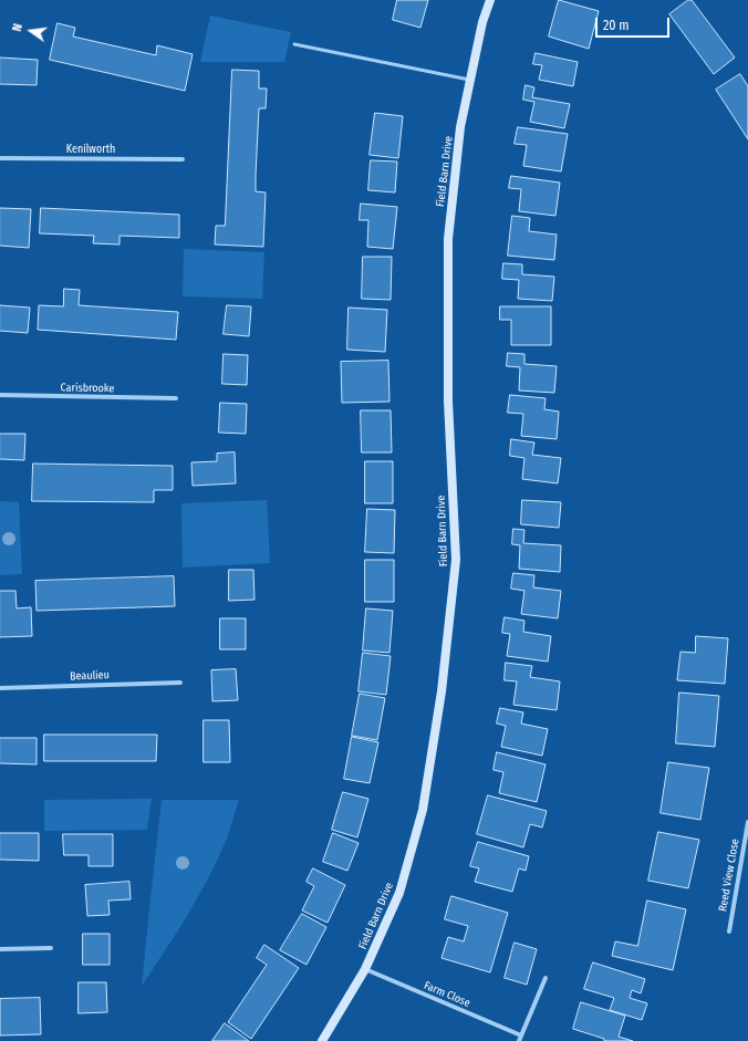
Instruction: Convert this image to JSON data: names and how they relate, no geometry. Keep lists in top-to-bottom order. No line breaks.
{"streets":{"street":["Kenilworth","Field Barn Drive","Carisbrooke","Beaulieu","Reed View Close","Farm Close"]},"crossings":[["Field Barn Drive","Farm Close"]],"scale_bar":"20 m","north":"left"}
